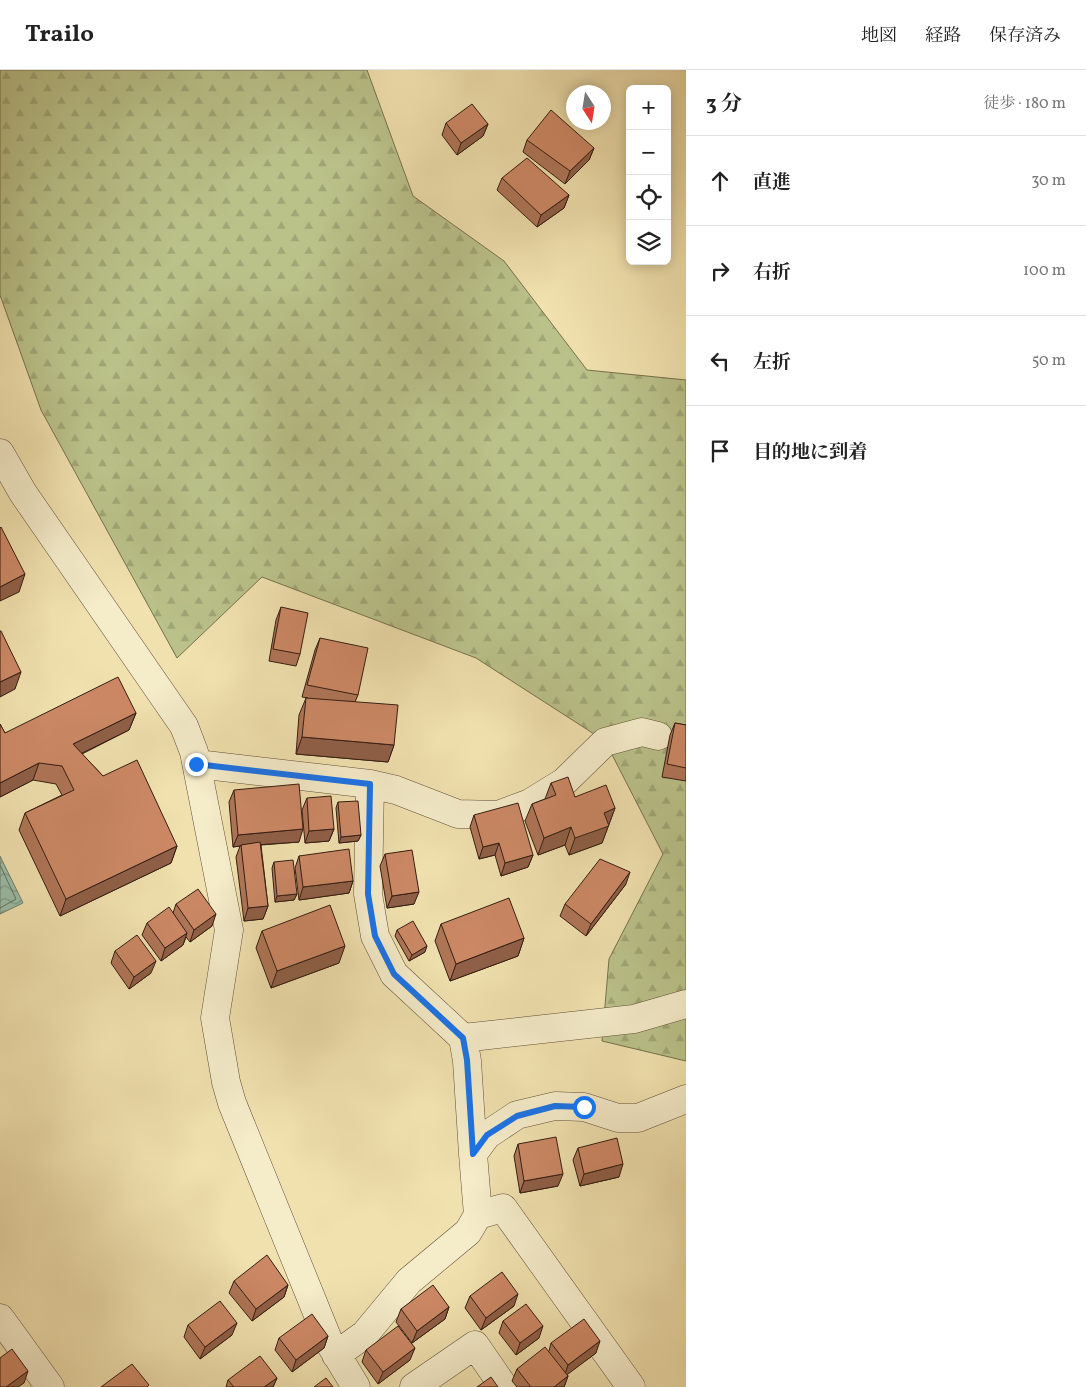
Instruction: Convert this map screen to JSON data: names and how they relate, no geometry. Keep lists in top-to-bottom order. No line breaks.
{"north":"bottom","page":{"header":"Trailo","nav":["地図","経路","保存済み"],"heading":["3 分","徒歩 · 180 m"],"map_buttons":["+","−"],"list":[["直進","30 m"],["右折","100 m"],["左折","50 m"],"目的地に到着"]}}
